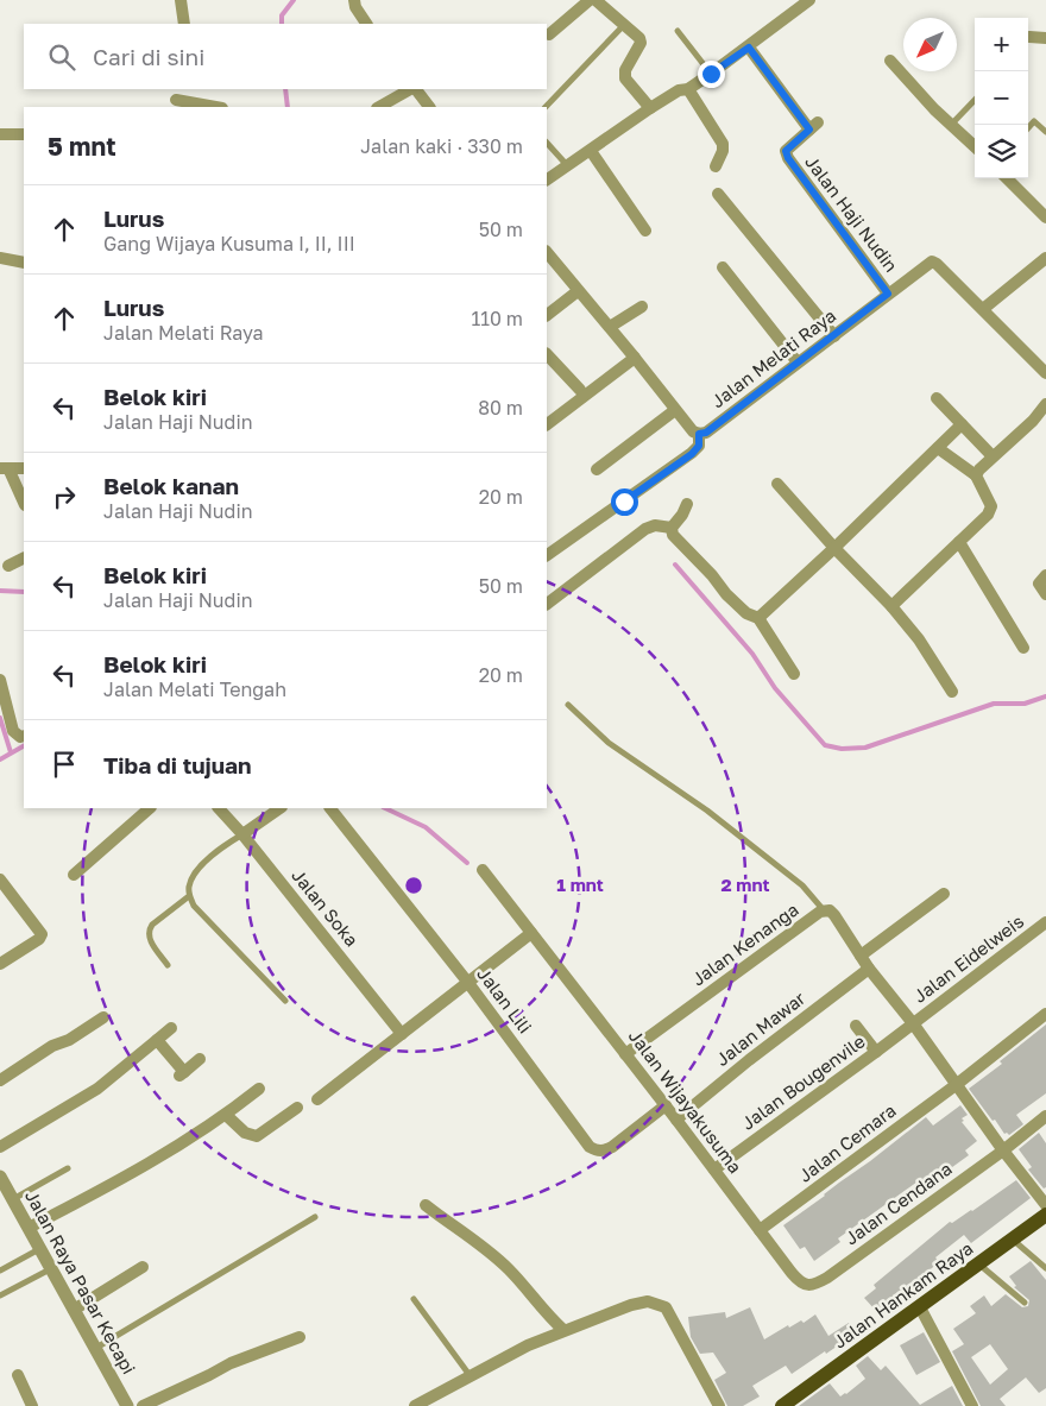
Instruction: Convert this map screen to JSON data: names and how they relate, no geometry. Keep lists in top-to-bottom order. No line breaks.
{"streets":{"main road":["Jalan Hankam Raya"],"street":["Jalan Haji Nudin","Jalan Melati Raya","Jalan Soka","Jalan Kenanga","Jalan Eidelweis","Jalan Lili","Jalan Mawar","Jalan Bougenvile","Jalan Wijayakusuma","Jalan Cemara","Jalan Cendana","Jalan Raya Pasar Kecapi"]},"crossings":[["Jalan Haji Nudin","Jalan Melati Raya"],["Jalan Kenanga","Jalan Eidelweis"],["Jalan Kenanga","Jalan Mawar"],["Jalan Kenanga","Jalan Bougenvile"],["Jalan Kenanga","Jalan Wijayakusuma"],["Jalan Kenanga","Jalan Cemara"],["Jalan Kenanga","Jalan Cendana"],["Jalan Eidelweis","Jalan Bougenvile"],["Jalan Lili","Jalan Wijayakusuma"],["Jalan Mawar","Jalan Wijayakusuma"],["Jalan Bougenvile","Jalan Wijayakusuma"],["Jalan Wijayakusuma","Jalan Cemara"],["Jalan Wijayakusuma","Jalan Cendana"]],"north":"bottom left","page":{"map_buttons":["+","−"],"search":"Cari di sini","heading":["5 mnt","Jalan kaki · 330 m"],"list":[["Lurus","Gang Wijaya Kusuma I, II, III","50 m"],["Lurus","Jalan Melati Raya","110 m"],["Belok kiri","Jalan Haji Nudin","80 m"],["Belok kanan","Jalan Haji Nudin","20 m"],["Belok kiri","Jalan Haji Nudin","50 m"],["Belok kiri","Jalan Melati Tengah","20 m"],"Tiba di tujuan"]},"rings":["1 mnt","2 mnt"]}
